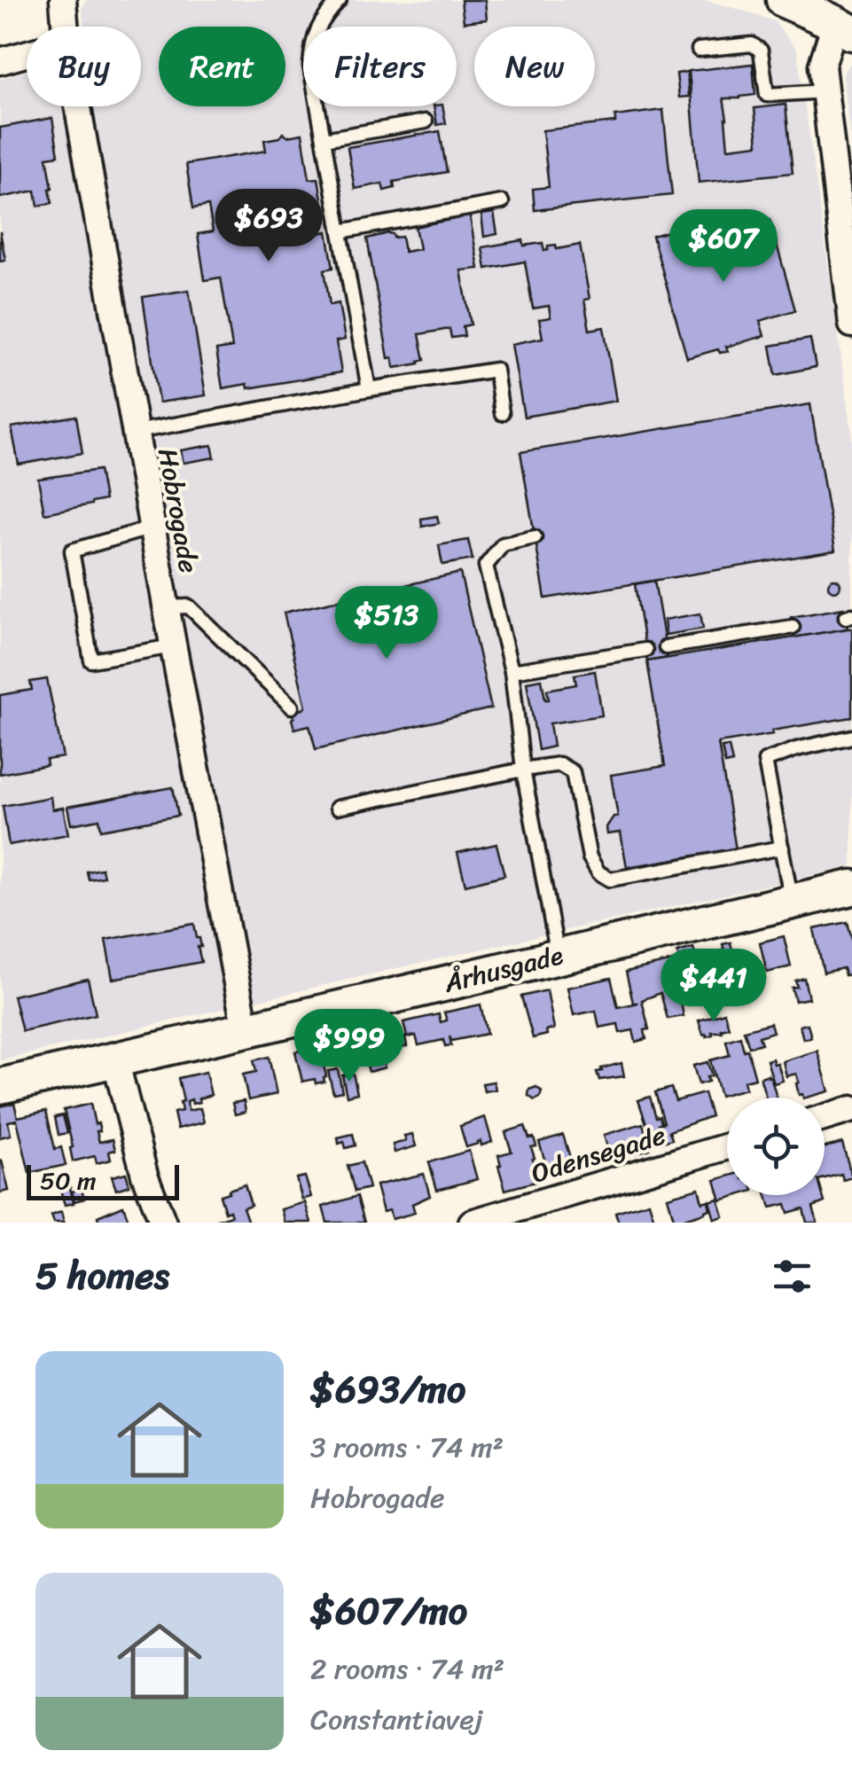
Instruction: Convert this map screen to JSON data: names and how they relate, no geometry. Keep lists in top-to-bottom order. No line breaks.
{"streets":{"street":["Hobrogade","Århusgade","Odensegade"]},"crossings":[["Hobrogade","Århusgade"]],"scale_bar":"50 m","page":{"chip":["Buy","Rent","Filters","New"],"price":["$693","$607","$513","$441","$999"],"scale":"50 m","heading":"5 homes","list":[{"name":"$693/mo","note":"3 rooms · 74 m² · Hobrogade"},{"name":"$607/mo","note":"2 rooms · 74 m² · Constantiavej"}]}}
